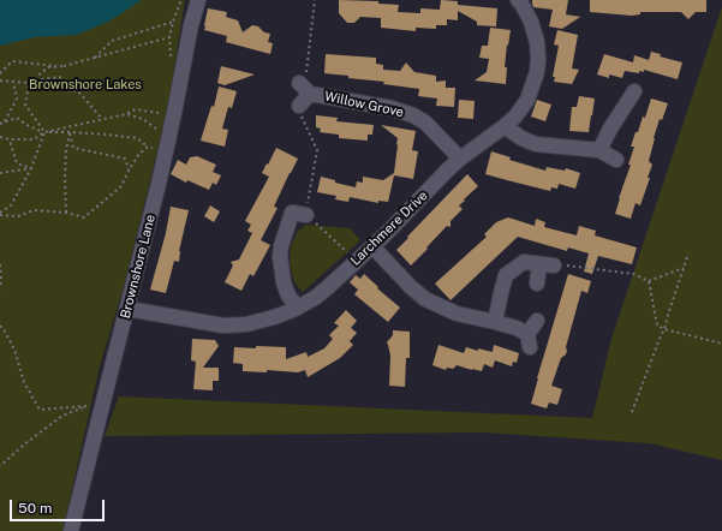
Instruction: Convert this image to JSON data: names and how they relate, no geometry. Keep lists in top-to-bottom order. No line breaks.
{"streets":{"street":["Willow Grove","Larchmere Drive","Brownshore Lane"]},"crossings":[["Willow Grove","Larchmere Drive"],["Larchmere Drive","Brownshore Lane"]],"parks":["Brownshore Lakes"],"scale_bar":"50 m"}
